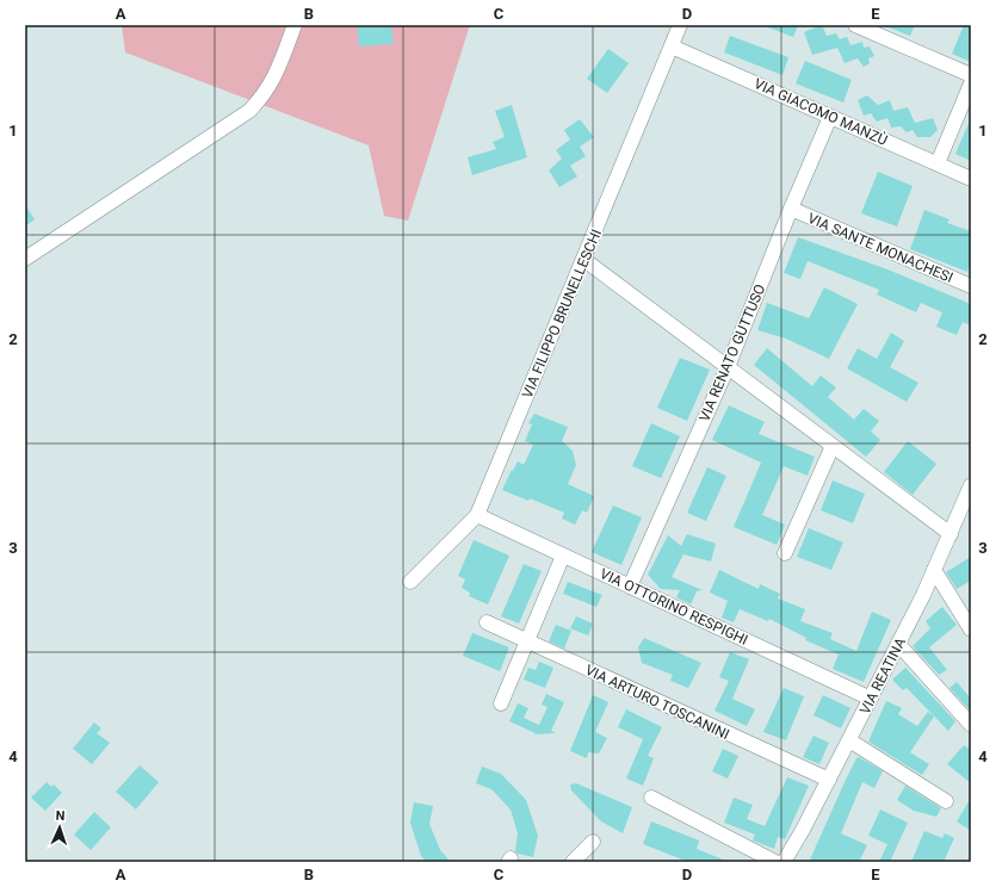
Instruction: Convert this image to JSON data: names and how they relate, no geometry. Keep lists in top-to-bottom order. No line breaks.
{"streets":{"street":["VIA GIACOMO MANZÙ","VIA SANTE MONACHESI","VIA FILIPPO BRUNELLESCHI","VIA RENATO GUTTUSO","VIA OTTORINO RESPIGHI","VIA REATINA","VIA ARTURO TOSCANINI"]},"crossings":[["VIA GIACOMO MANZÙ","VIA FILIPPO BRUNELLESCHI"],["VIA GIACOMO MANZÙ","VIA RENATO GUTTUSO"],["VIA SANTE MONACHESI","VIA RENATO GUTTUSO"],["VIA FILIPPO BRUNELLESCHI","VIA OTTORINO RESPIGHI"],["VIA RENATO GUTTUSO","VIA OTTORINO RESPIGHI"],["VIA OTTORINO RESPIGHI","VIA REATINA"],["VIA REATINA","VIA ARTURO TOSCANINI"]],"north":"top","grid":{"columns":["A","B","C","D","E"],"rows":["1","2","3","4"]}}
